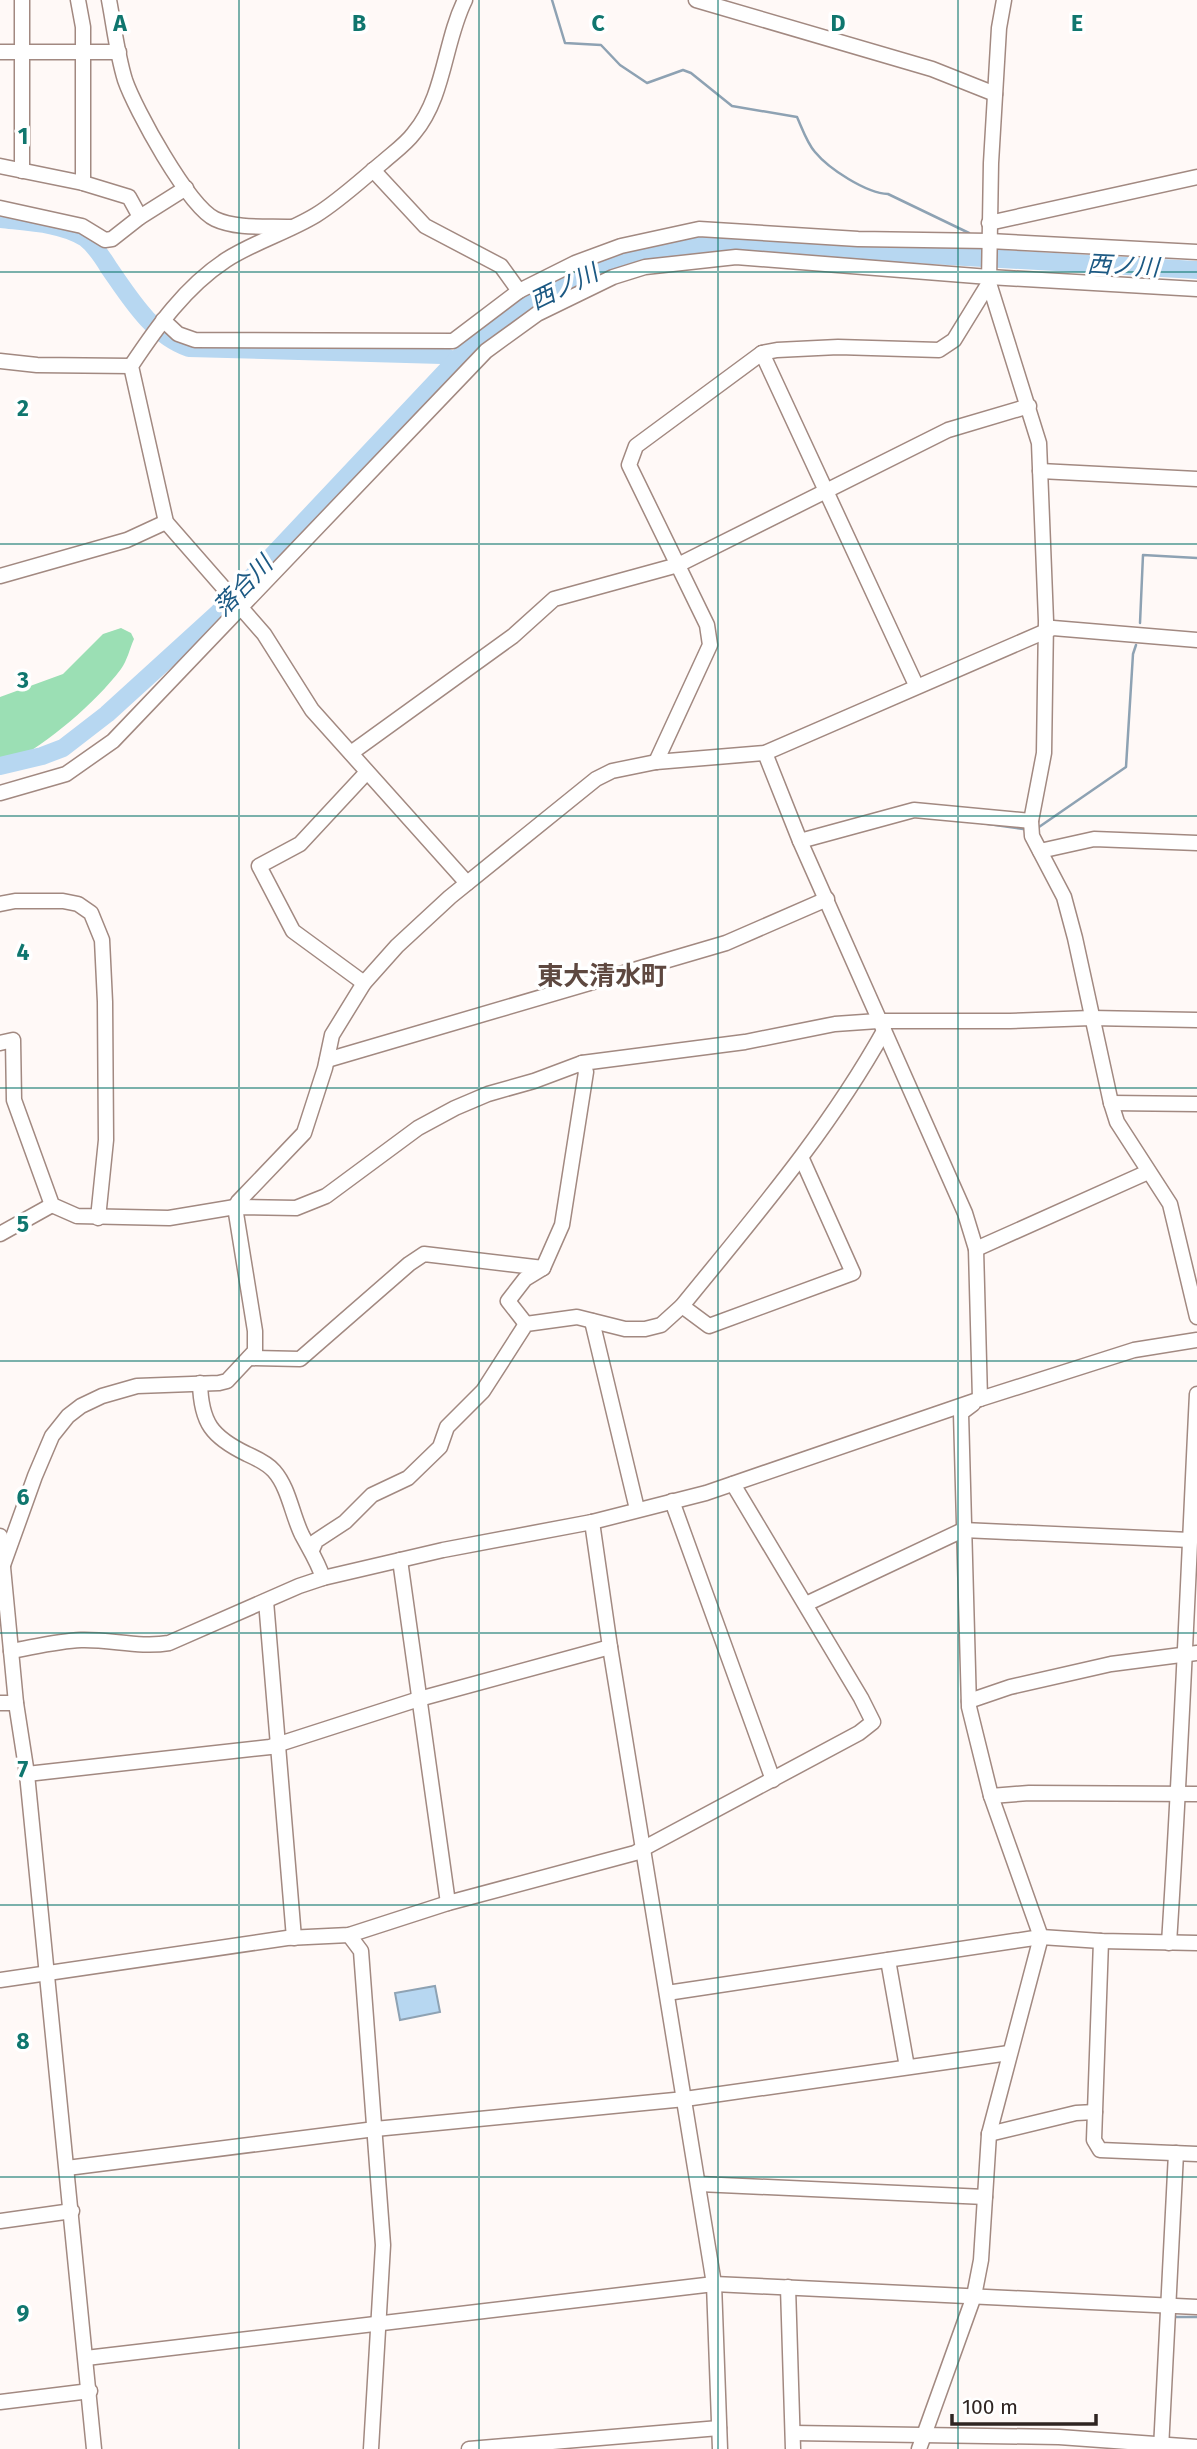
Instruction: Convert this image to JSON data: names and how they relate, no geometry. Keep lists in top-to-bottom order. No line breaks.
{"districts":["東大清水町"],"water":["西ノ川","落合川"],"scale_bar":"100 m","grid":{"columns":["A","B","C","D","E"],"rows":["1","2","3","4","5","6","7","8","9"]}}
